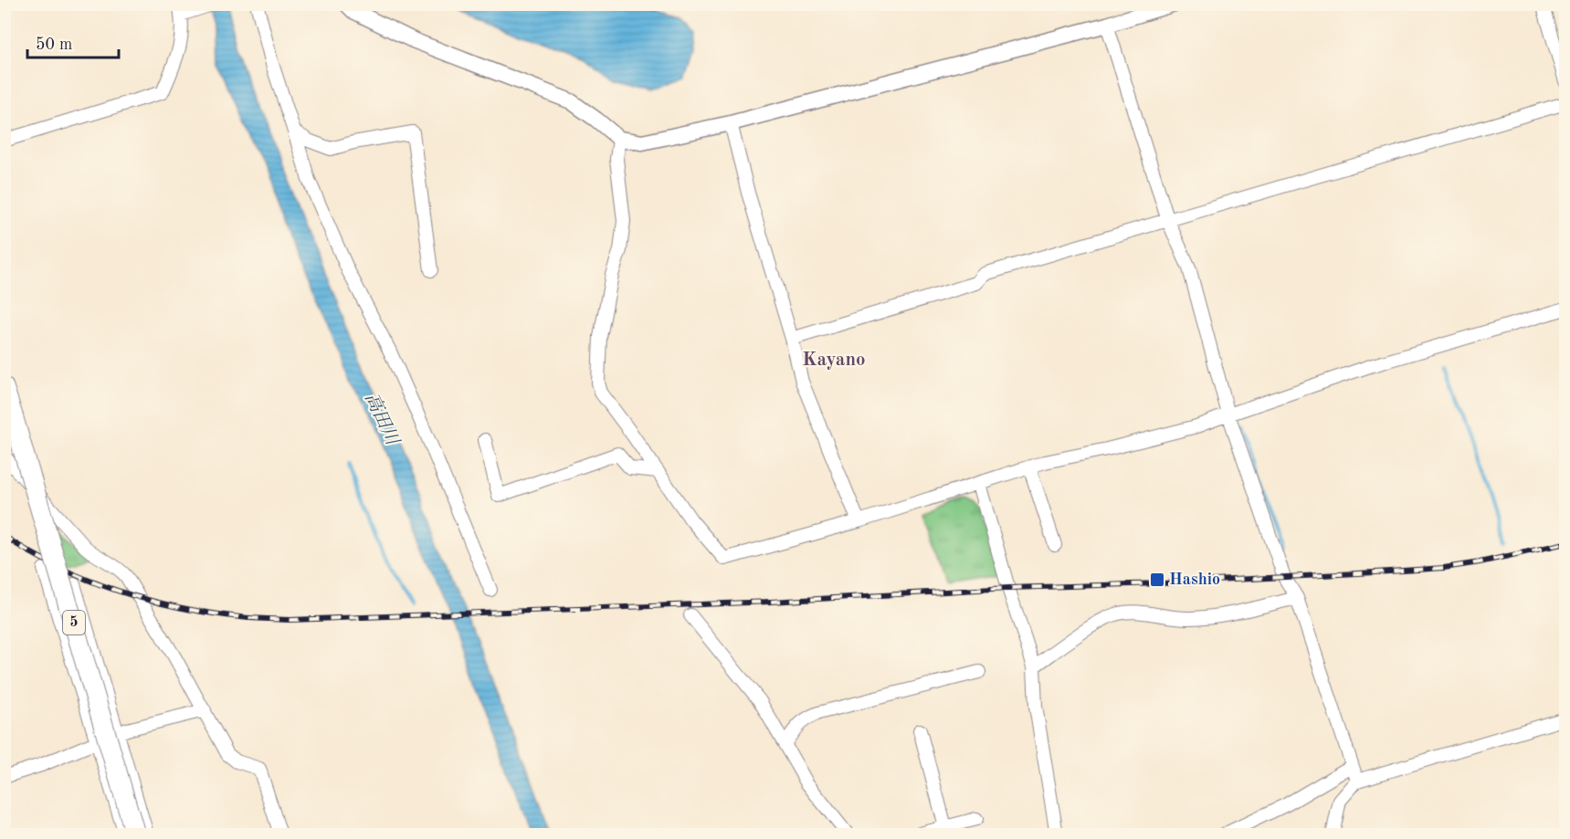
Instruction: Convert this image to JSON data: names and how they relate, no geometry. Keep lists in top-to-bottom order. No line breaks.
{"streets":{"main road":["5"]},"districts":["Kayano"],"water":["高田川"],"places":{"transit":["Hashio"]},"scale_bar":"50 m"}
